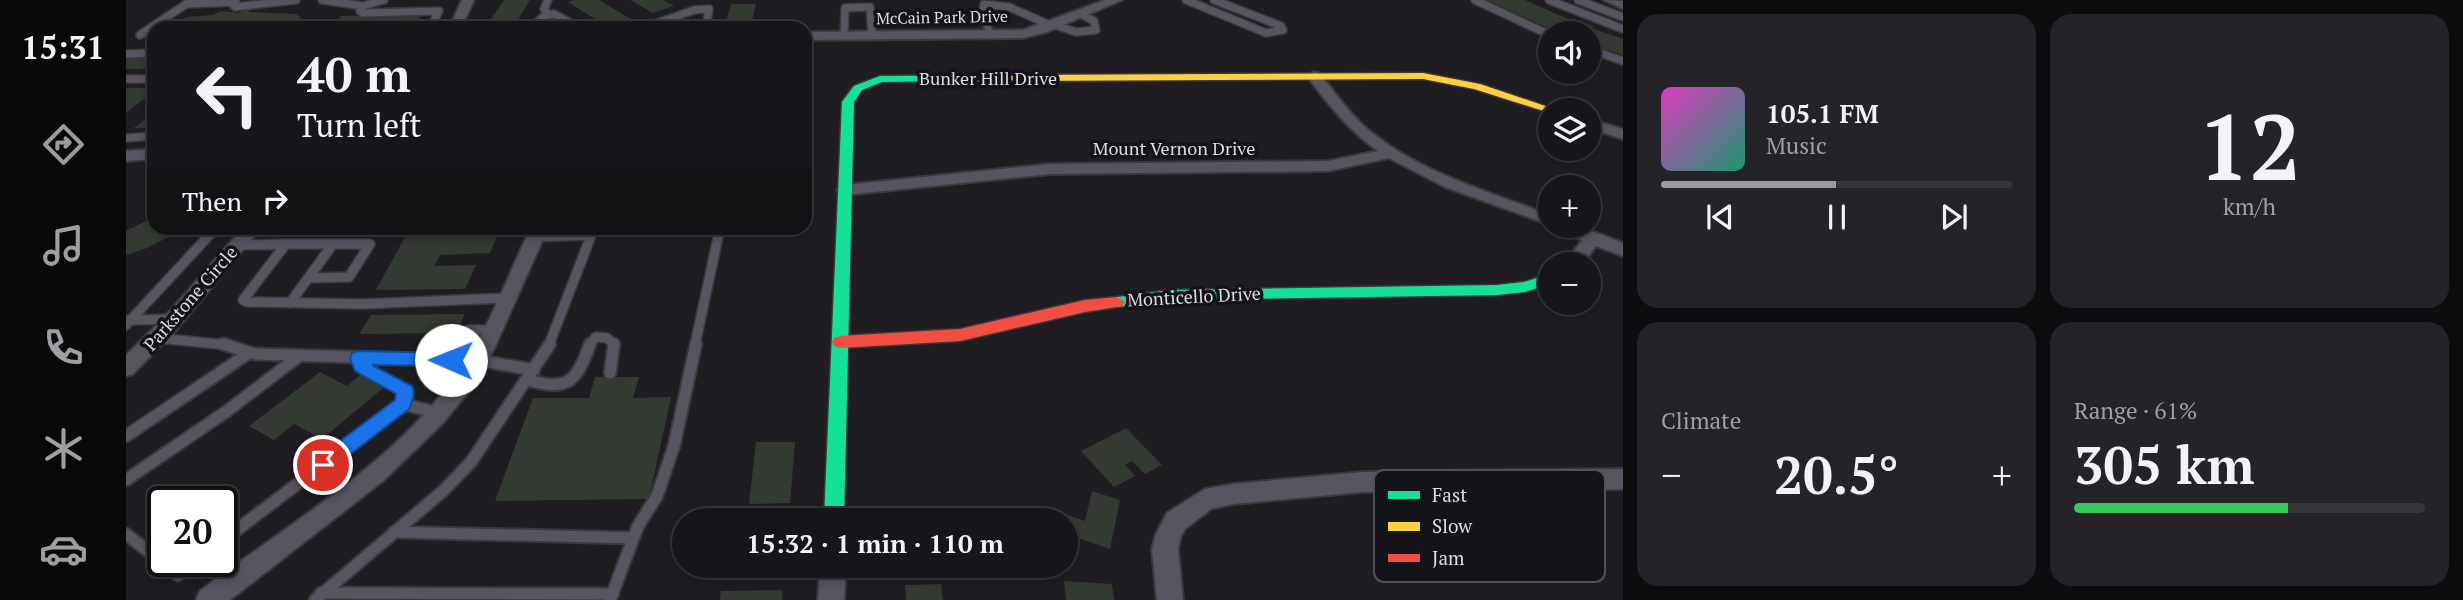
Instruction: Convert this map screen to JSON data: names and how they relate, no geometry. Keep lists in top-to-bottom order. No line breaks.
{"streets":{"street":["McCain Park Drive","Bunker Hill Drive","Mount Vernon Drive","Monticello Drive","Parkstone Circle"]},"crossings":[["Bunker Hill Drive","Mount Vernon Drive"],["Bunker Hill Drive","Monticello Drive"]],"legend":["Fast","Slow","Jam"],"page":{"tabs":"15:31","tile":[["12","km/h"],"Climate",["Range · 61%","305 km"]],"map_buttons":["+","−"],"turn":["40 m","Turn left"],"song":["105.1 FM","Music"],"then":"Then","heat":["−","20.5°","+"],"limit":"20","trip":"15:32 · 1 min · 110 m"}}
